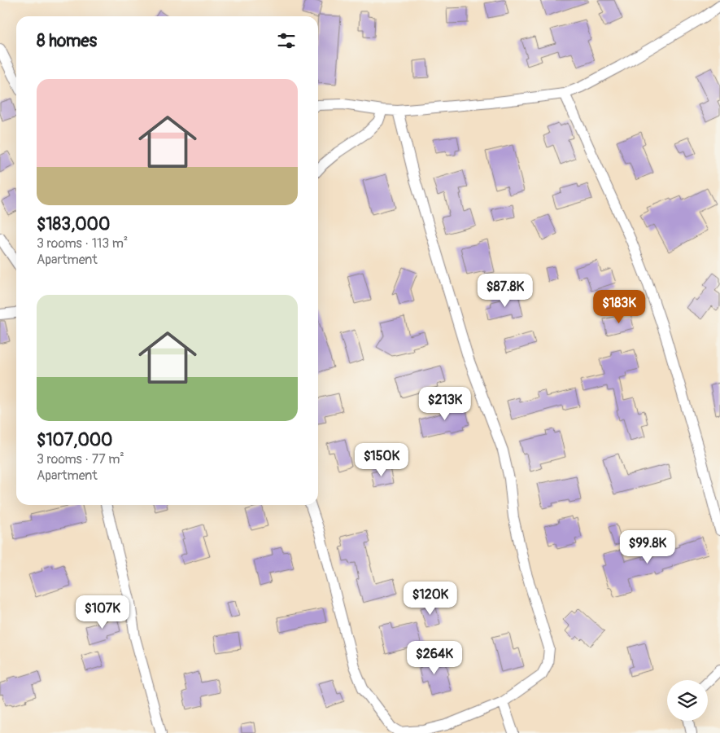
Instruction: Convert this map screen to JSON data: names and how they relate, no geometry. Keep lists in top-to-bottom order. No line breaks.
{"page":{"heading":"8 homes","list":[{"name":"$183,000","note":"3 rooms · 113 m² · Apartment"},{"name":"$107,000","note":"3 rooms · 77 m² · Apartment"}],"price":["$87.8K","$183K","$213K","$150K","$99.8K","$120K","$107K","$264K"]}}
